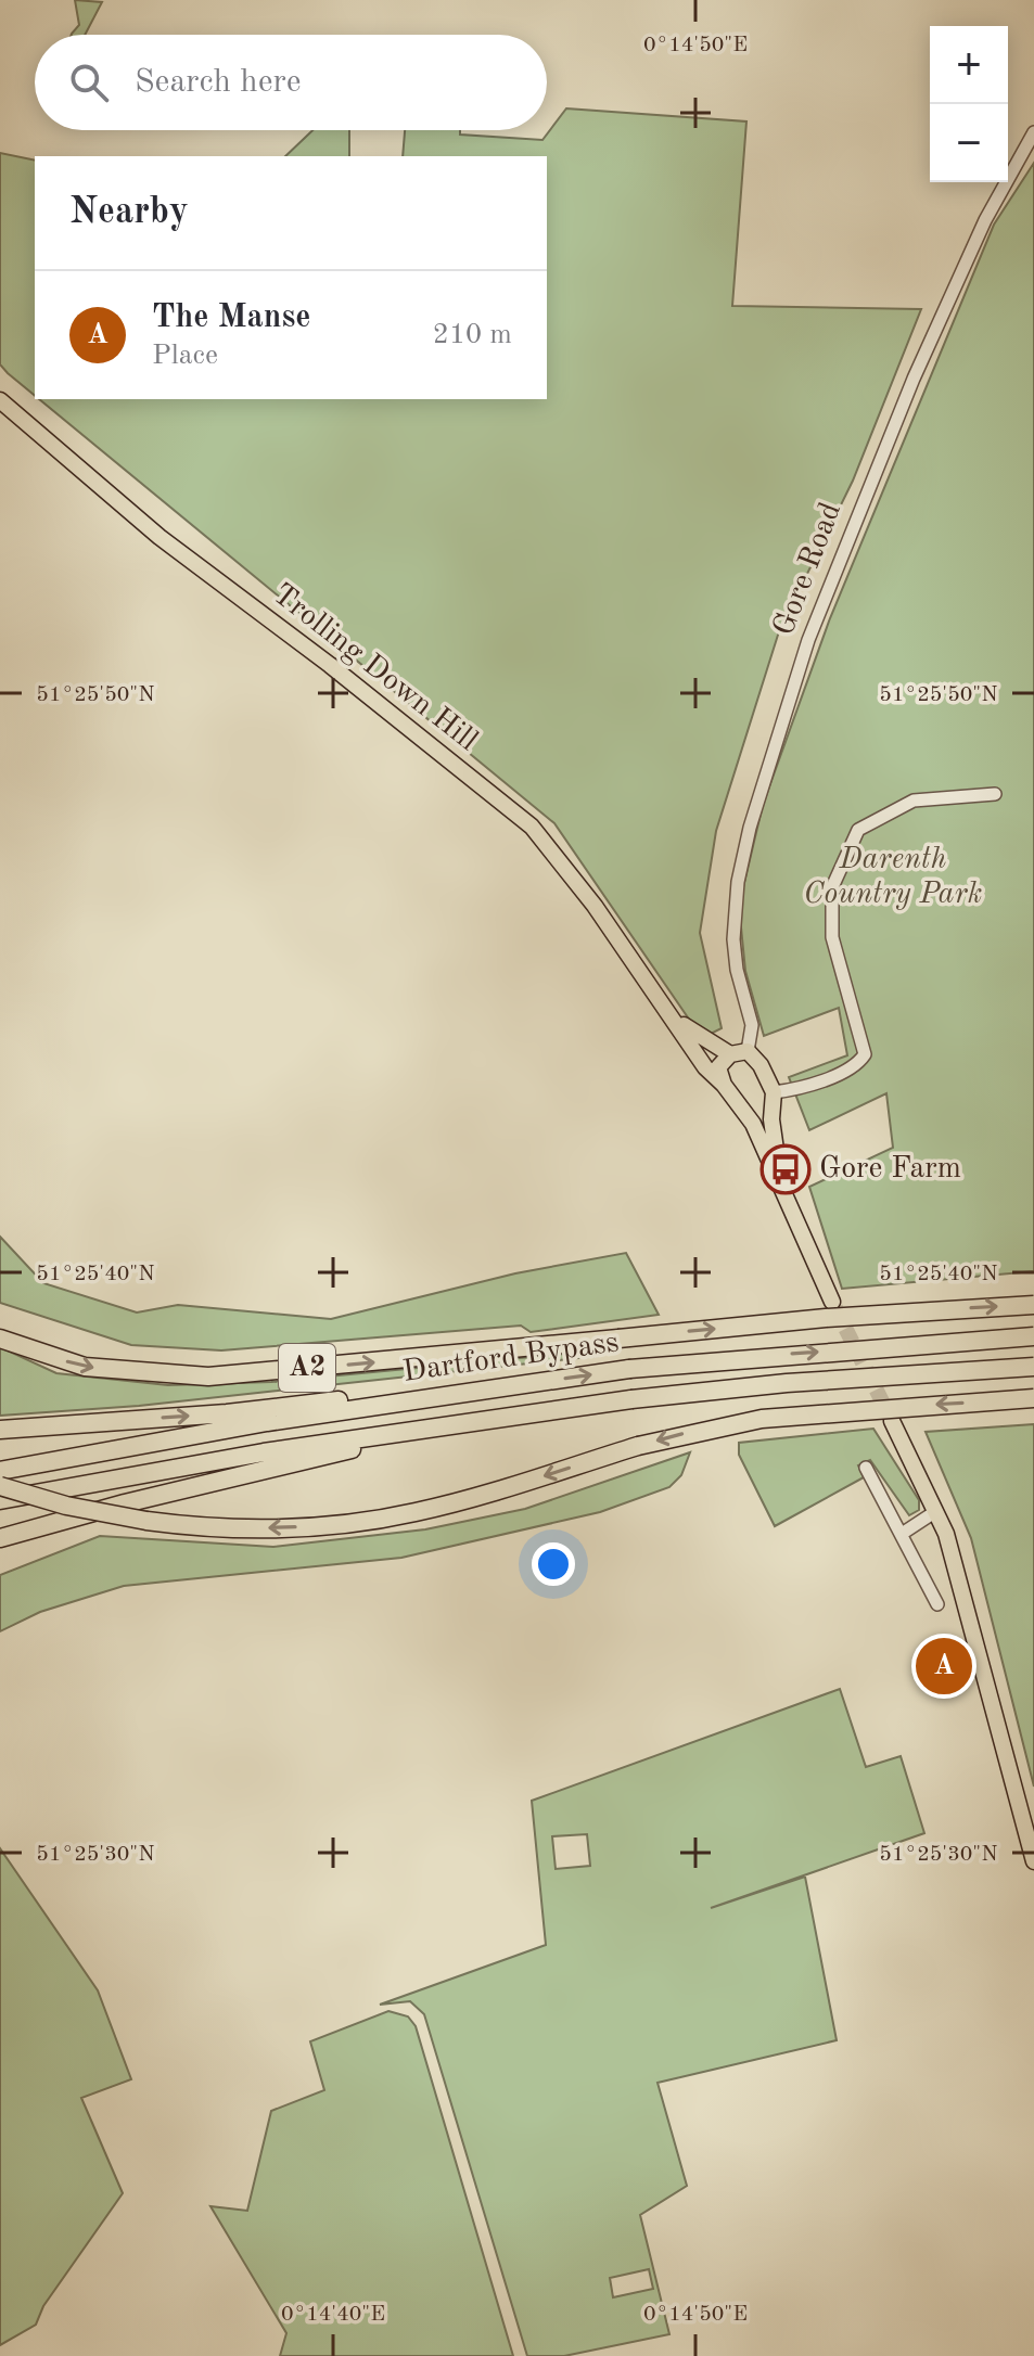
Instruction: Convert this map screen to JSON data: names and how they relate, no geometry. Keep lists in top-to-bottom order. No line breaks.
{"streets":{"highway":["Dartford Bypass","A2"],"main road":["Trolling Down Hill"],"street":["Gore Road"]},"crossings":[["Gore Road","Trolling Down Hill"]],"parks":["Darenth Country Park"],"places":{"bus stop":["Gore Farm"]},"page":{"map_buttons":["+","−"],"search":"Search here","heading":"Nearby","list":[{"mark":"A","name":"The Manse","note":"Place","value":"210 m"}],"pins":"A"},"coordinates":["0°14'50\"E","51°25'50\"N","51°25'40\"N","51°25'30\"N","0°14'40\"E"]}
